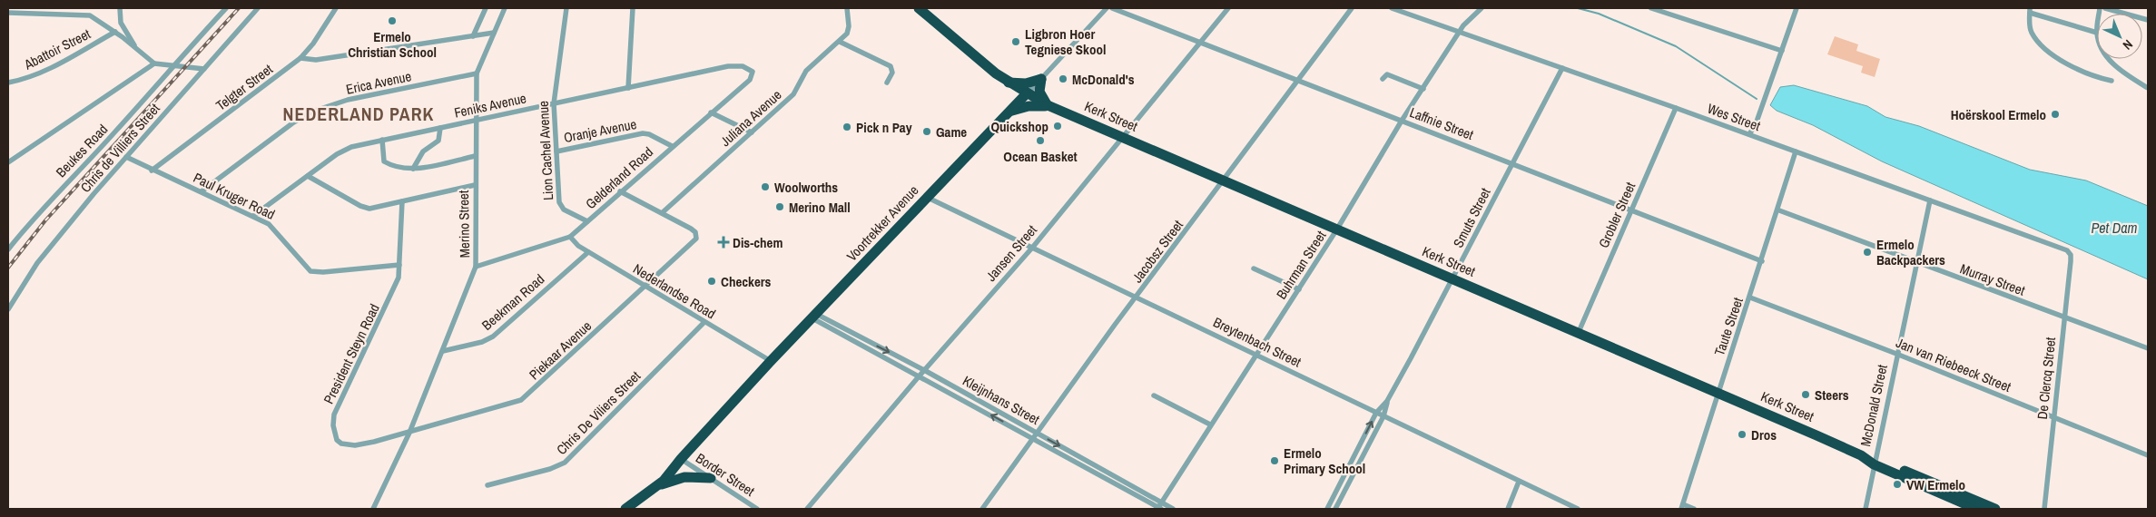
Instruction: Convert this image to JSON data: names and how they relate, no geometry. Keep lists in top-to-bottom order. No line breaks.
{"streets":{"highway":["Kerk Street","Voortrekker Avenue"],"street":["Abattoir Street","Erica Avenue","Telgter Street","Feniks Avenue","Wes Street","Juliana Avenue","Laffnie Street","Oranje Avenue","Chris de Villiers Street","Beukes Road","Lion Cachel Avenue","Gelderland Road","Paul Kruger Road","Grobler Street","Smuts Street","Merino Street","Jacobsz Street","Jansen Street","Buhrman Street","Murray Street","Nederlandse Road","Beekman Road","Taute Street","Breytenbach Street","Piekaar Avenue","President Steyn Road","Jan van Riebeeck Street","De Clercq Street","Kleijnhans Street","McDonald Street","Chris De Viliers Street","Border Street"]},"crossings":[["Erica Avenue","Paul Kruger Road"],["Erica Avenue","Merino Street"],["Telgter Street","Paul Kruger Road"],["Feniks Avenue","Lion Cachel Avenue"],["Feniks Avenue","Gelderland Road"],["Feniks Avenue","Paul Kruger Road"],["Feniks Avenue","Merino Street"],["Kerk Street","Grobler Street"],["Kerk Street","Smuts Street"],["Kerk Street","Voortrekker Avenue"],["Kerk Street","Jacobsz Street"],["Kerk Street","Jansen Street"],["Kerk Street","Buhrman Street"],["Kerk Street","Taute Street"],["Kerk Street","McDonald Street"],["Wes Street","Grobler Street"],["Wes Street","Smuts Street"],["Wes Street","Buhrman Street"],["Wes Street","Taute Street"],["Wes Street","De Clercq Street"],["Wes Street","McDonald Street"],["Juliana Avenue","Piekaar Avenue"],["Laffnie Street","Grobler Street"],["Laffnie Street","Smuts Street"],["Laffnie Street","Jacobsz Street"],["Laffnie Street","Jansen Street"],["Laffnie Street","Buhrman Street"],["Laffnie Street","Taute Street"],["Oranje Avenue","Lion Cachel Avenue"],["Oranje Avenue","Gelderland Road"],["Chris de Villiers Street","Paul Kruger Road"],["Lion Cachel Avenue","Gelderland Road"],["Gelderland Road","Merino Street"],["Gelderland Road","Nederlandse Road"],["Paul Kruger Road","President Steyn Road"],["Smuts Street","Breytenbach Street"],["Voortrekker Avenue","Nederlandse Road"],["Voortrekker Avenue","Breytenbach Street"],["Voortrekker Avenue","Kleijnhans Street"],["Voortrekker Avenue","Border Street"],["Merino Street","Beekman Road"],["Merino Street","Piekaar Avenue"],["Merino Street","President Steyn Road"],["Jacobsz Street","Breytenbach Street"],["Jacobsz Street","Kleijnhans Street"],["Jansen Street","Breytenbach Street"],["Jansen Street","Kleijnhans Street"],["Buhrman Street","Breytenbach Street"],["Buhrman Street","Kleijnhans Street"],["Murray Street","Taute Street"],["Murray Street","De Clercq Street"],["Murray Street","McDonald Street"],["Nederlandse Road","Beekman Road"],["Nederlandse Road","Piekaar Avenue"],["Nederlandse Road","Chris De Viliers Street"],["Taute Street","Jan van Riebeeck Street"],["Piekaar Avenue","President Steyn Road"],["Jan van Riebeeck Street","De Clercq Street"],["Jan van Riebeeck Street","McDonald Street"]],"districts":["NEDERLAND PARK"],"water":["Pet Dam"],"places":{"other":["Ermelo Christian School","Ligbron Hoer Tegniese Skool","McDonald's","Hoërskool Ermelo","Quickshop","Pick n Pay","Game","Ocean Basket","Woolworths","Merino Mall","Ermelo Backpackers","Checkers","Steers","Dros","Ermelo Primary School","VW Ermelo"],"health":["Dis-chem"]},"north":"bottom right"}
